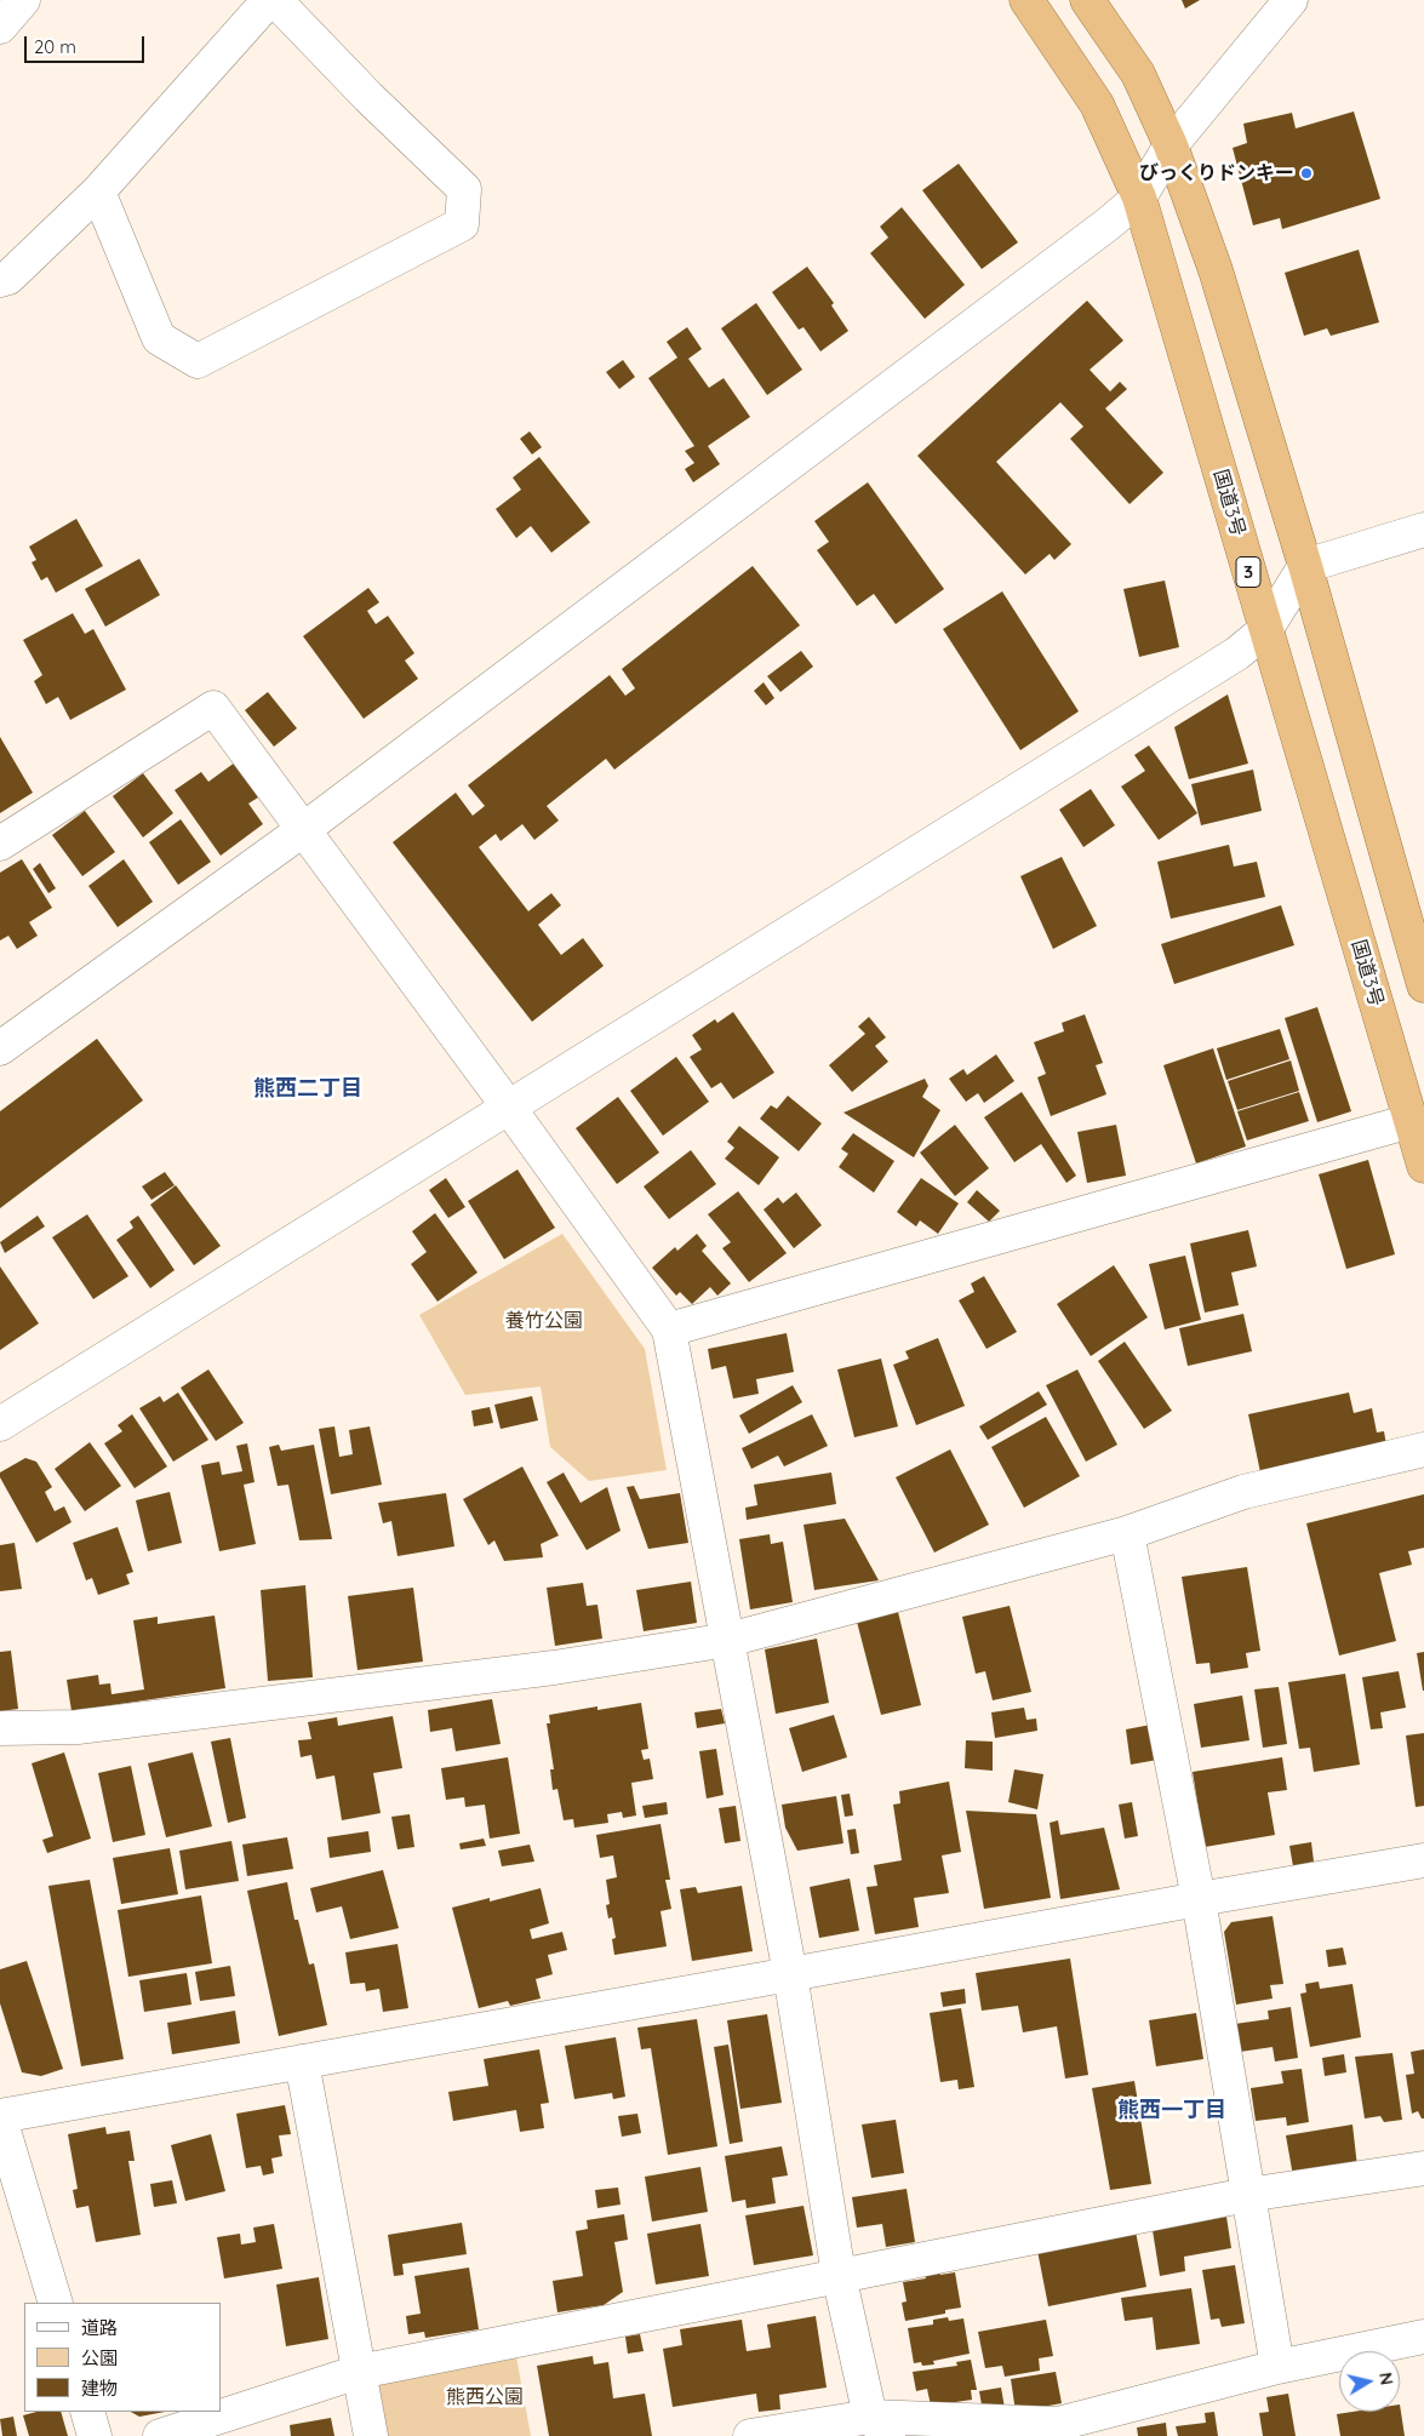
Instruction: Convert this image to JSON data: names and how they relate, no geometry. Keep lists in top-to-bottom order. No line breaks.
{"streets":{"highway":["国道3号","3"]},"districts":["熊西二丁目","熊西一丁目"],"parks":["養竹公園","熊西公園"],"places":["びっくりドンキー"],"legend":["道路","公園","建物"],"scale_bar":"20 m","north":"right"}
